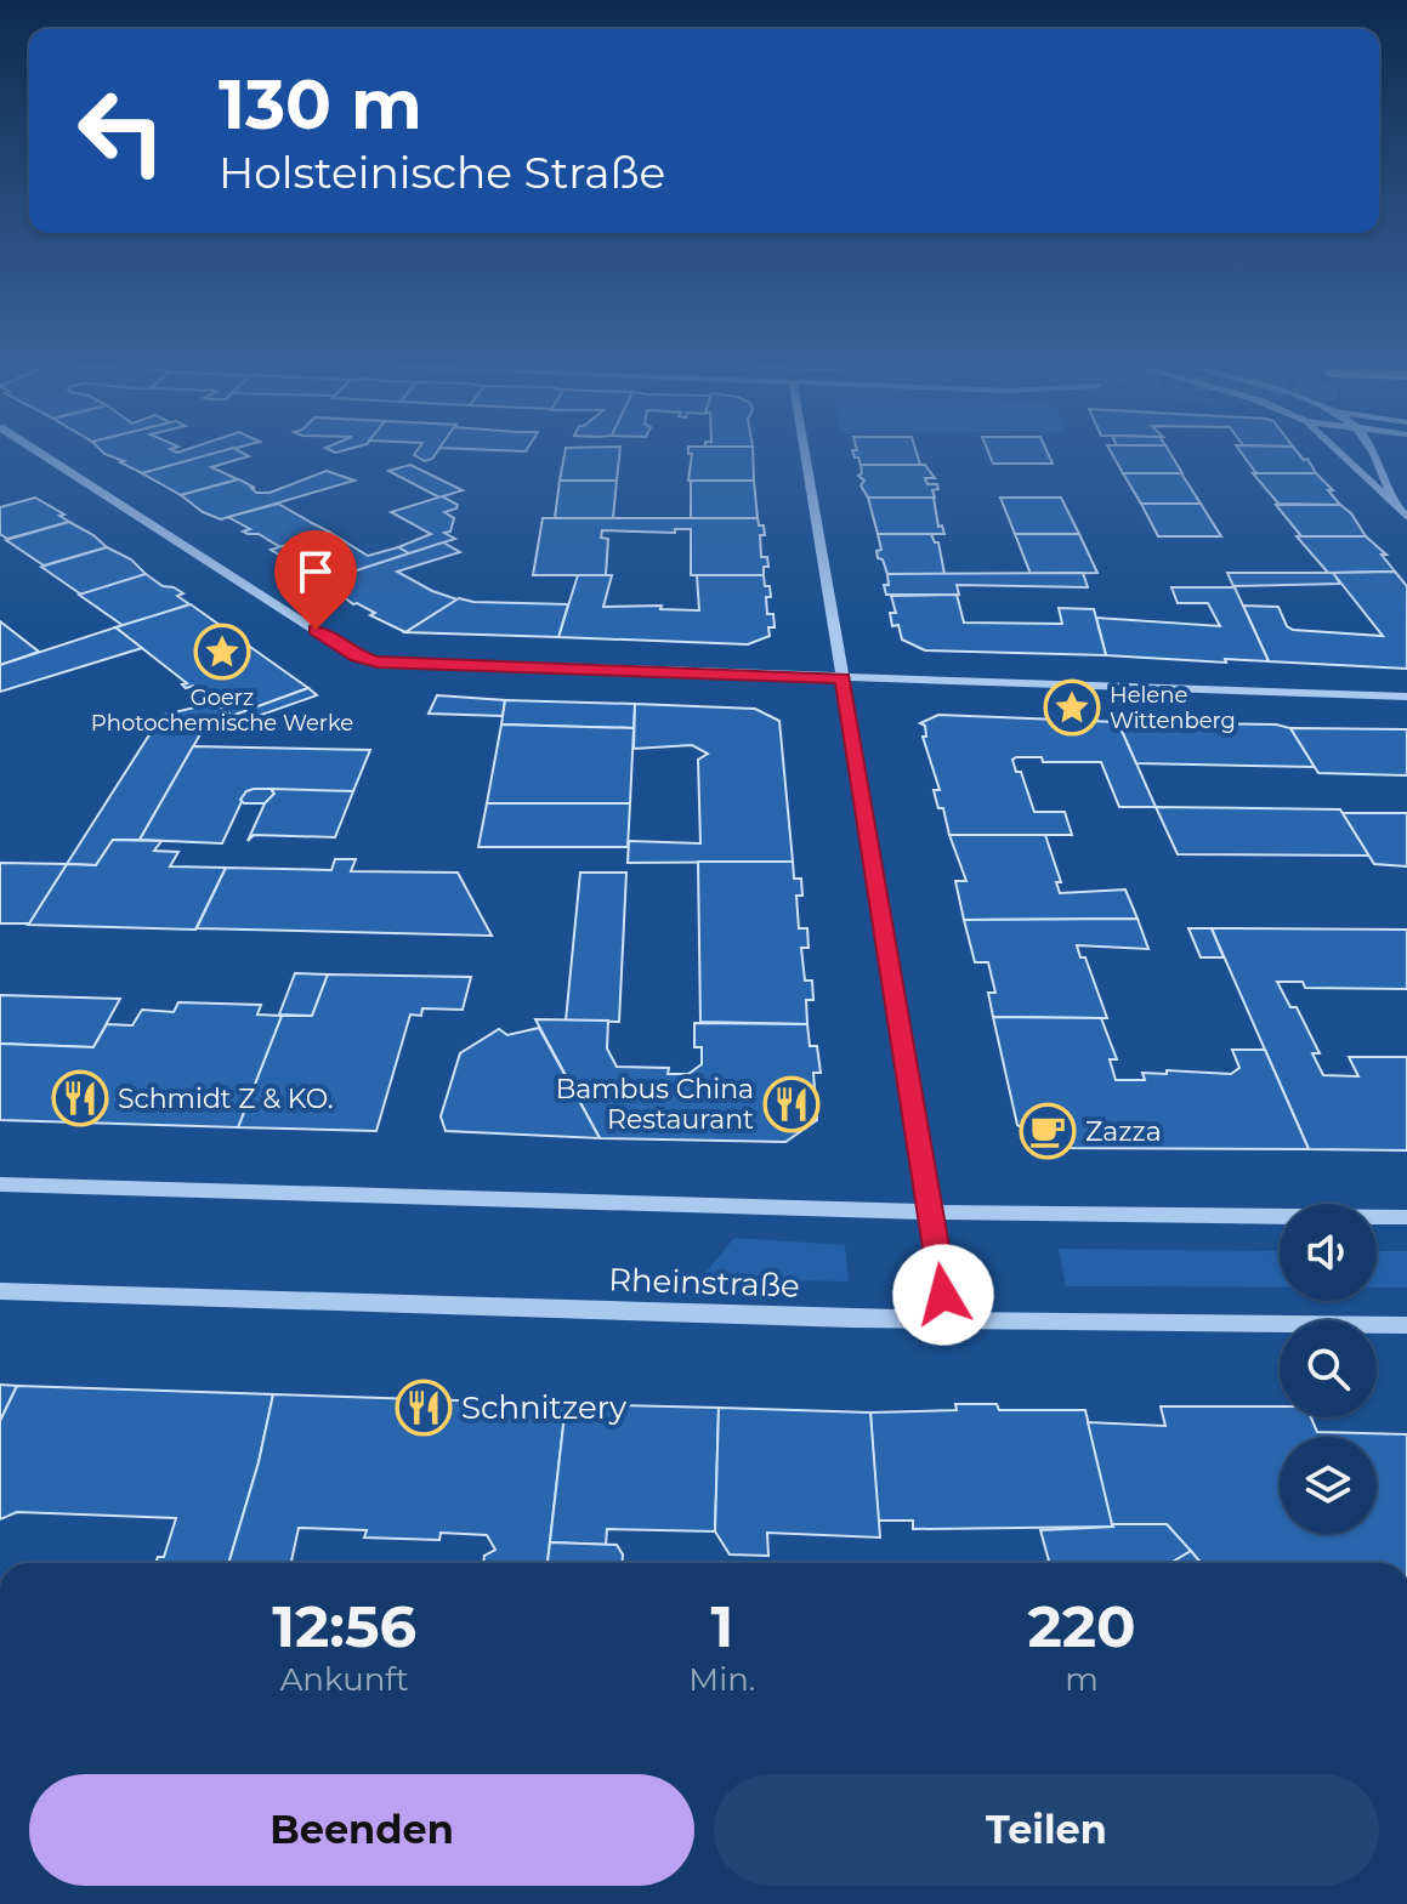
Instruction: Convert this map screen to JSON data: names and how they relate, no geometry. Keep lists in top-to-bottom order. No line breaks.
{"streets":{"street":["Rheinstraße"]},"places":{"place":["Goerz Photochemische Werke","Helene Wittenberg"],"restaurant":["Schmidt Z & KO.","Bambus China Restaurant","Schnitzery"],"cafe":["Zazza"]},"page":{"turn":["130 m","Holsteinische Straße"],"eta":["12:56","Ankunft","1","Min.","220","m"],"buttons":["Beenden","Teilen"]}}
